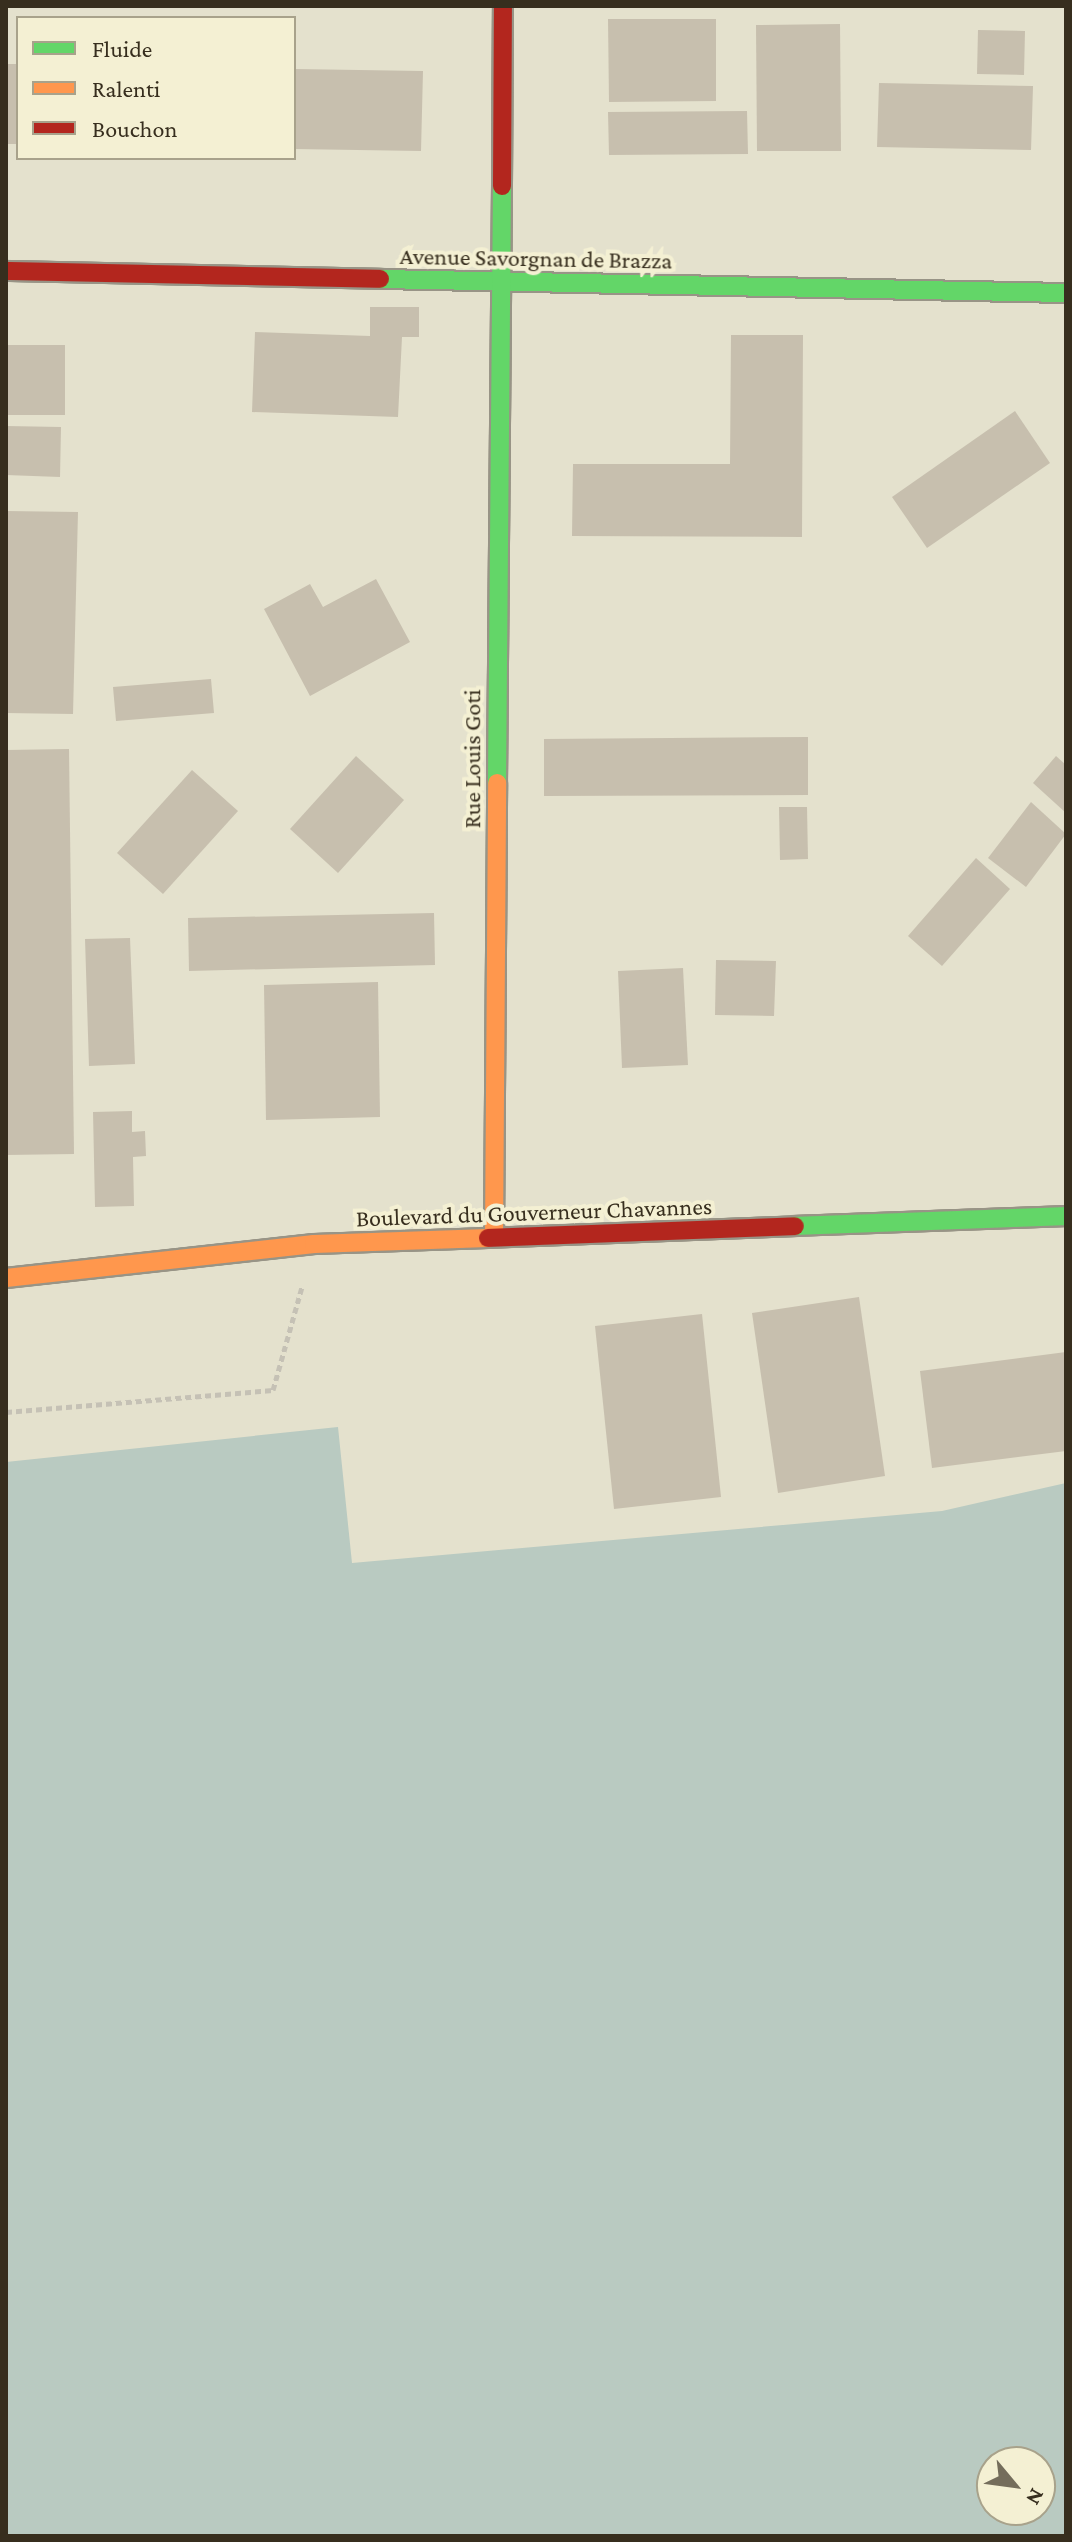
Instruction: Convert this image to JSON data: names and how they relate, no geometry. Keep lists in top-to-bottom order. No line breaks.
{"streets":{"street":["Avenue Savorgnan de Brazza","Rue Louis Goti","Boulevard du Gouverneur Chavannes"]},"crossings":[["Avenue Savorgnan de Brazza","Rue Louis Goti"],["Rue Louis Goti","Boulevard du Gouverneur Chavannes"]],"legend":["Fluide","Ralenti","Bouchon"],"north":"bottom right"}
